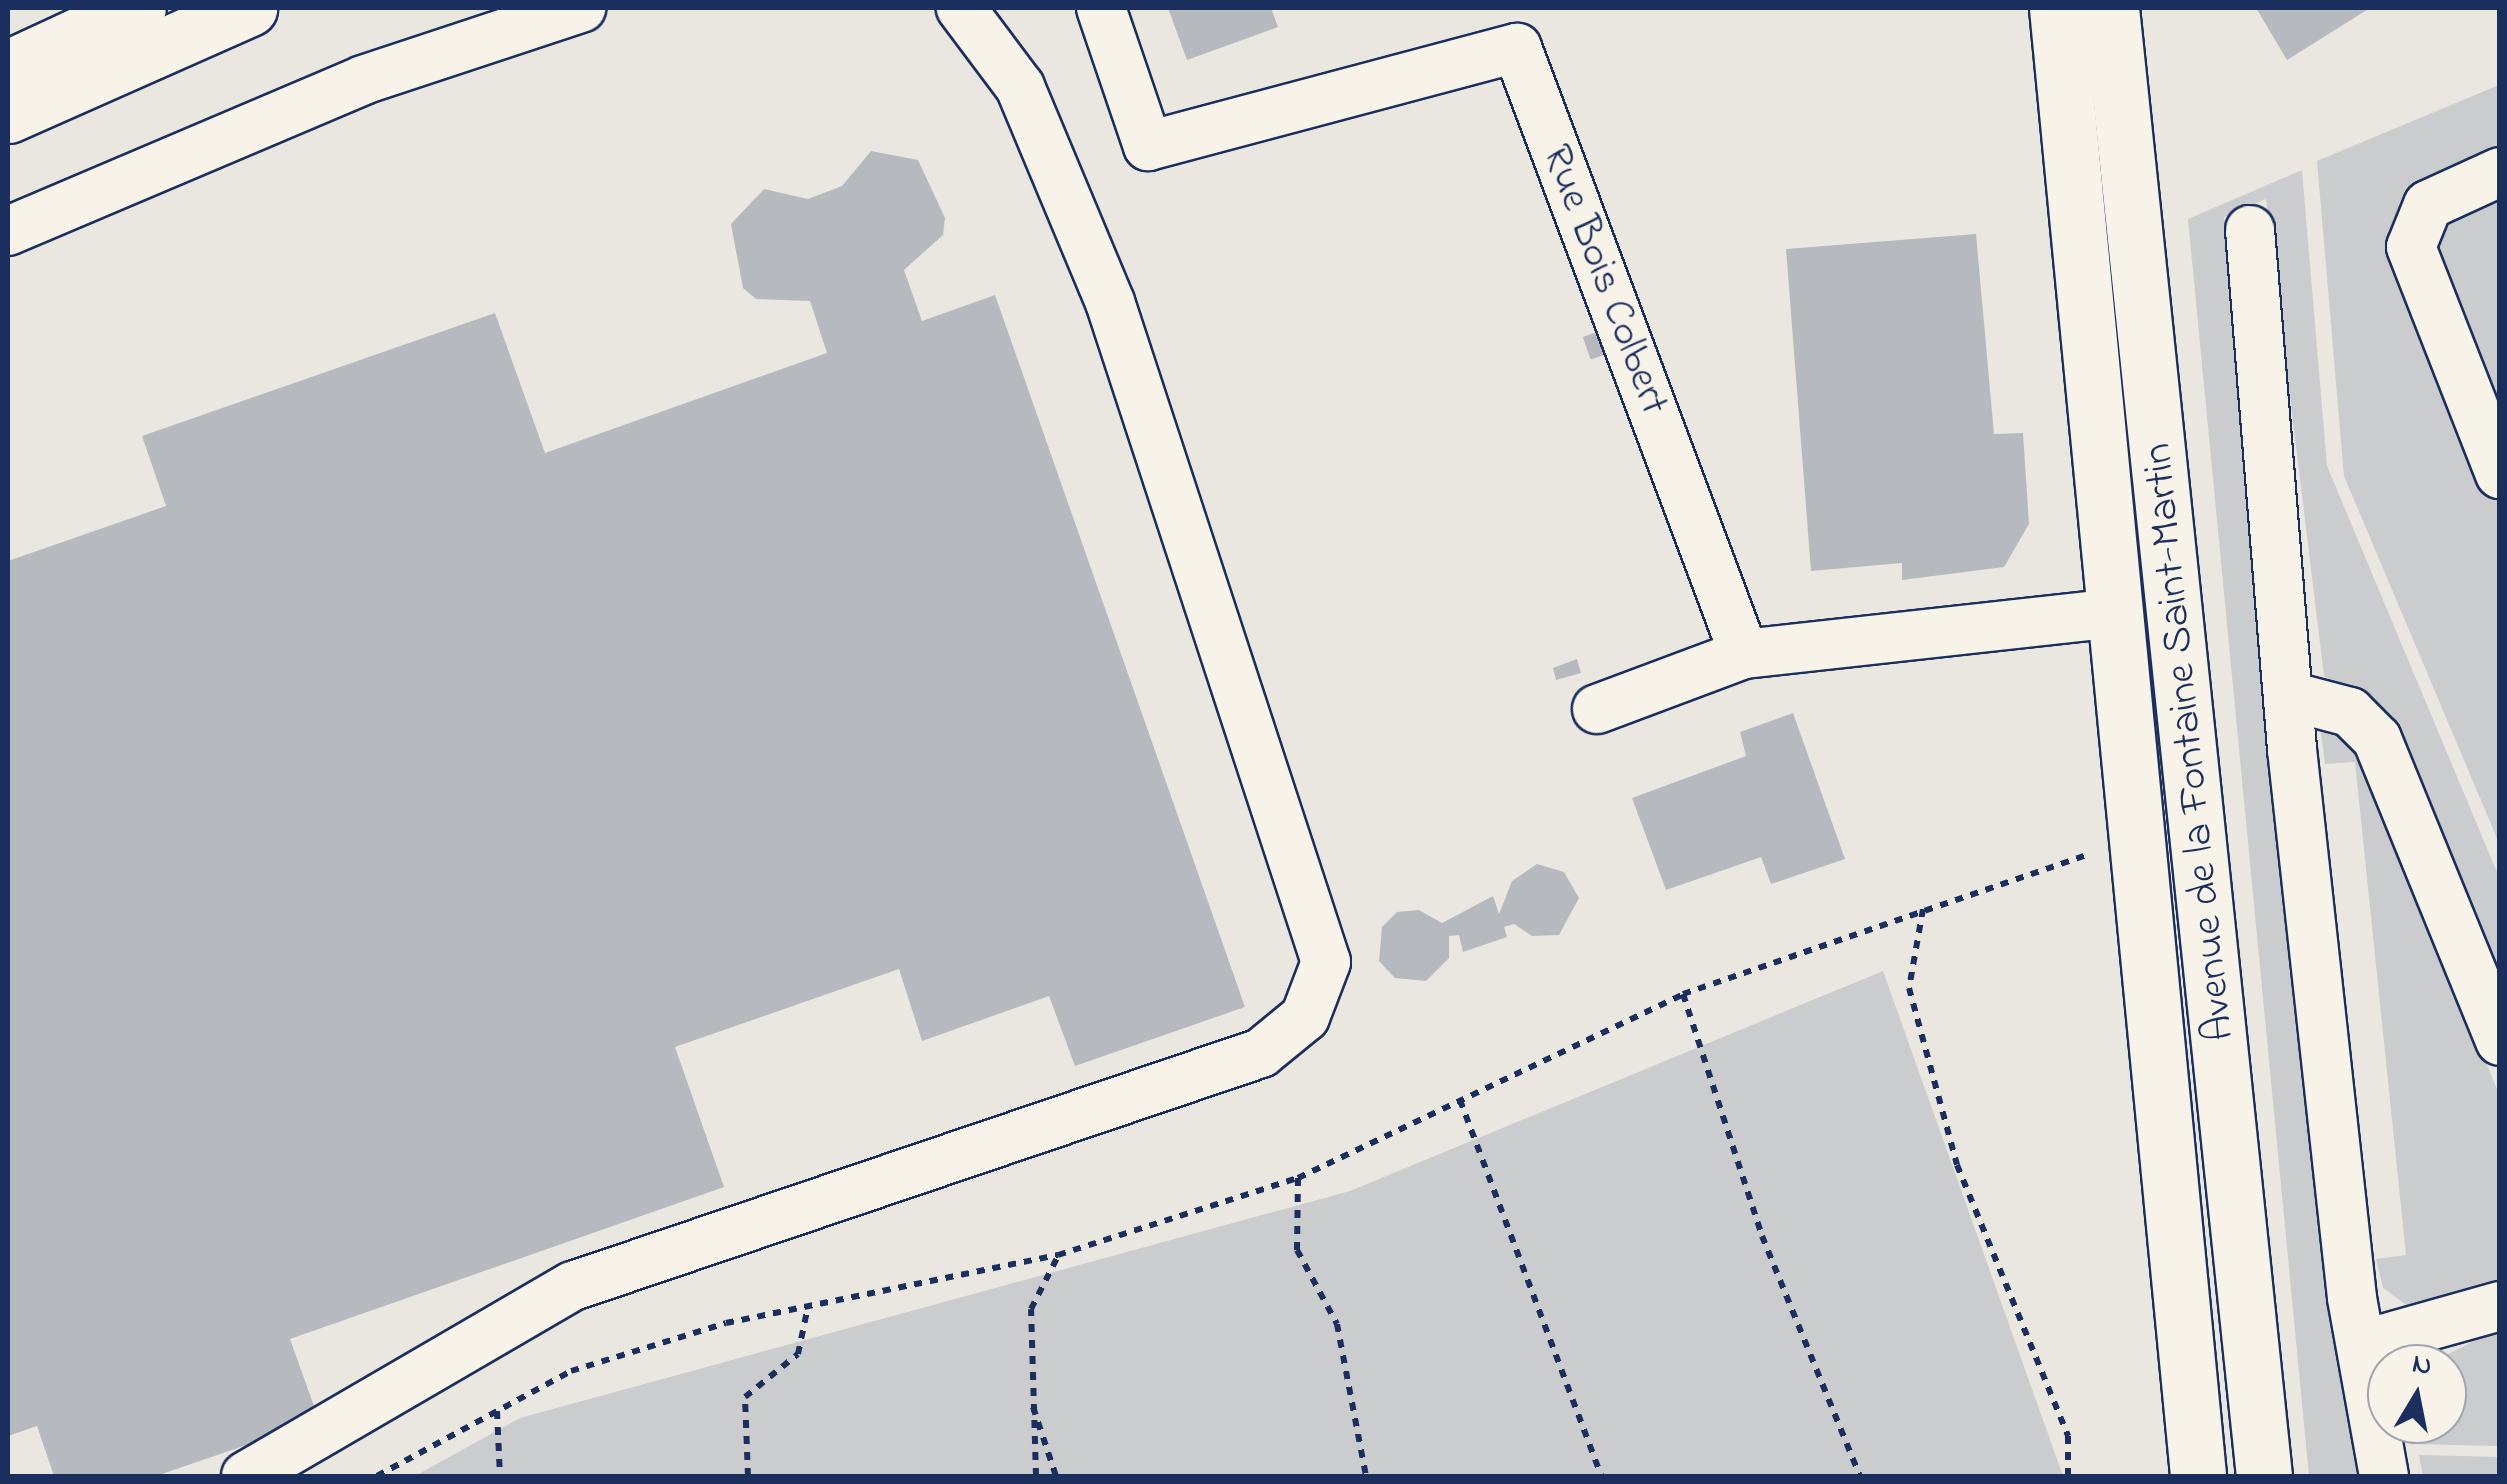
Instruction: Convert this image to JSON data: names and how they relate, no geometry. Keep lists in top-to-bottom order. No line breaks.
{"streets":{"main road":["Avenue de la Fontaine Saint-Martin"],"street":["Rue Bois Colbert"]},"north":"top"}
